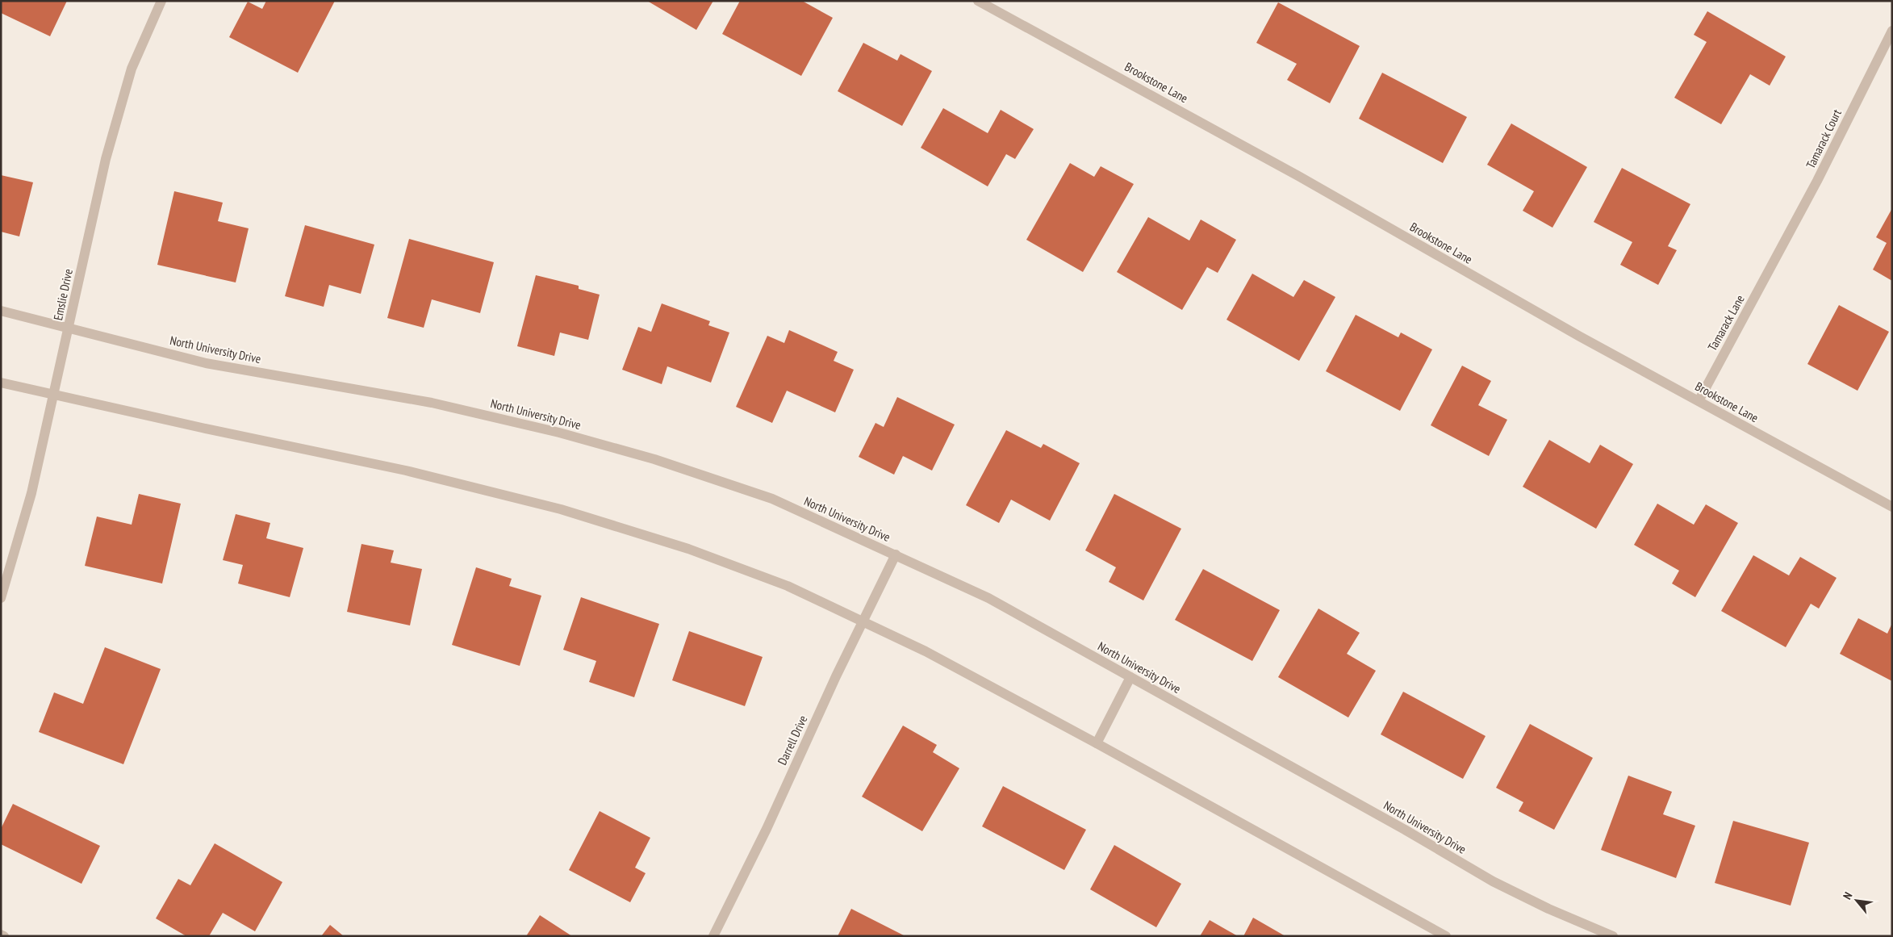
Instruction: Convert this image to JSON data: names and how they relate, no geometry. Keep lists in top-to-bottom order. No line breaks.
{"streets":{"street":["Brookstone Lane","Tamarack Court","Emslie Drive","Tamarack Lane","North University Drive","Darrell Drive"]},"crossings":[["Brookstone Lane","Tamarack Lane"],["Tamarack Court","Tamarack Lane"],["Emslie Drive","North University Drive"],["North University Drive","Darrell Drive"]],"north":"top left"}
